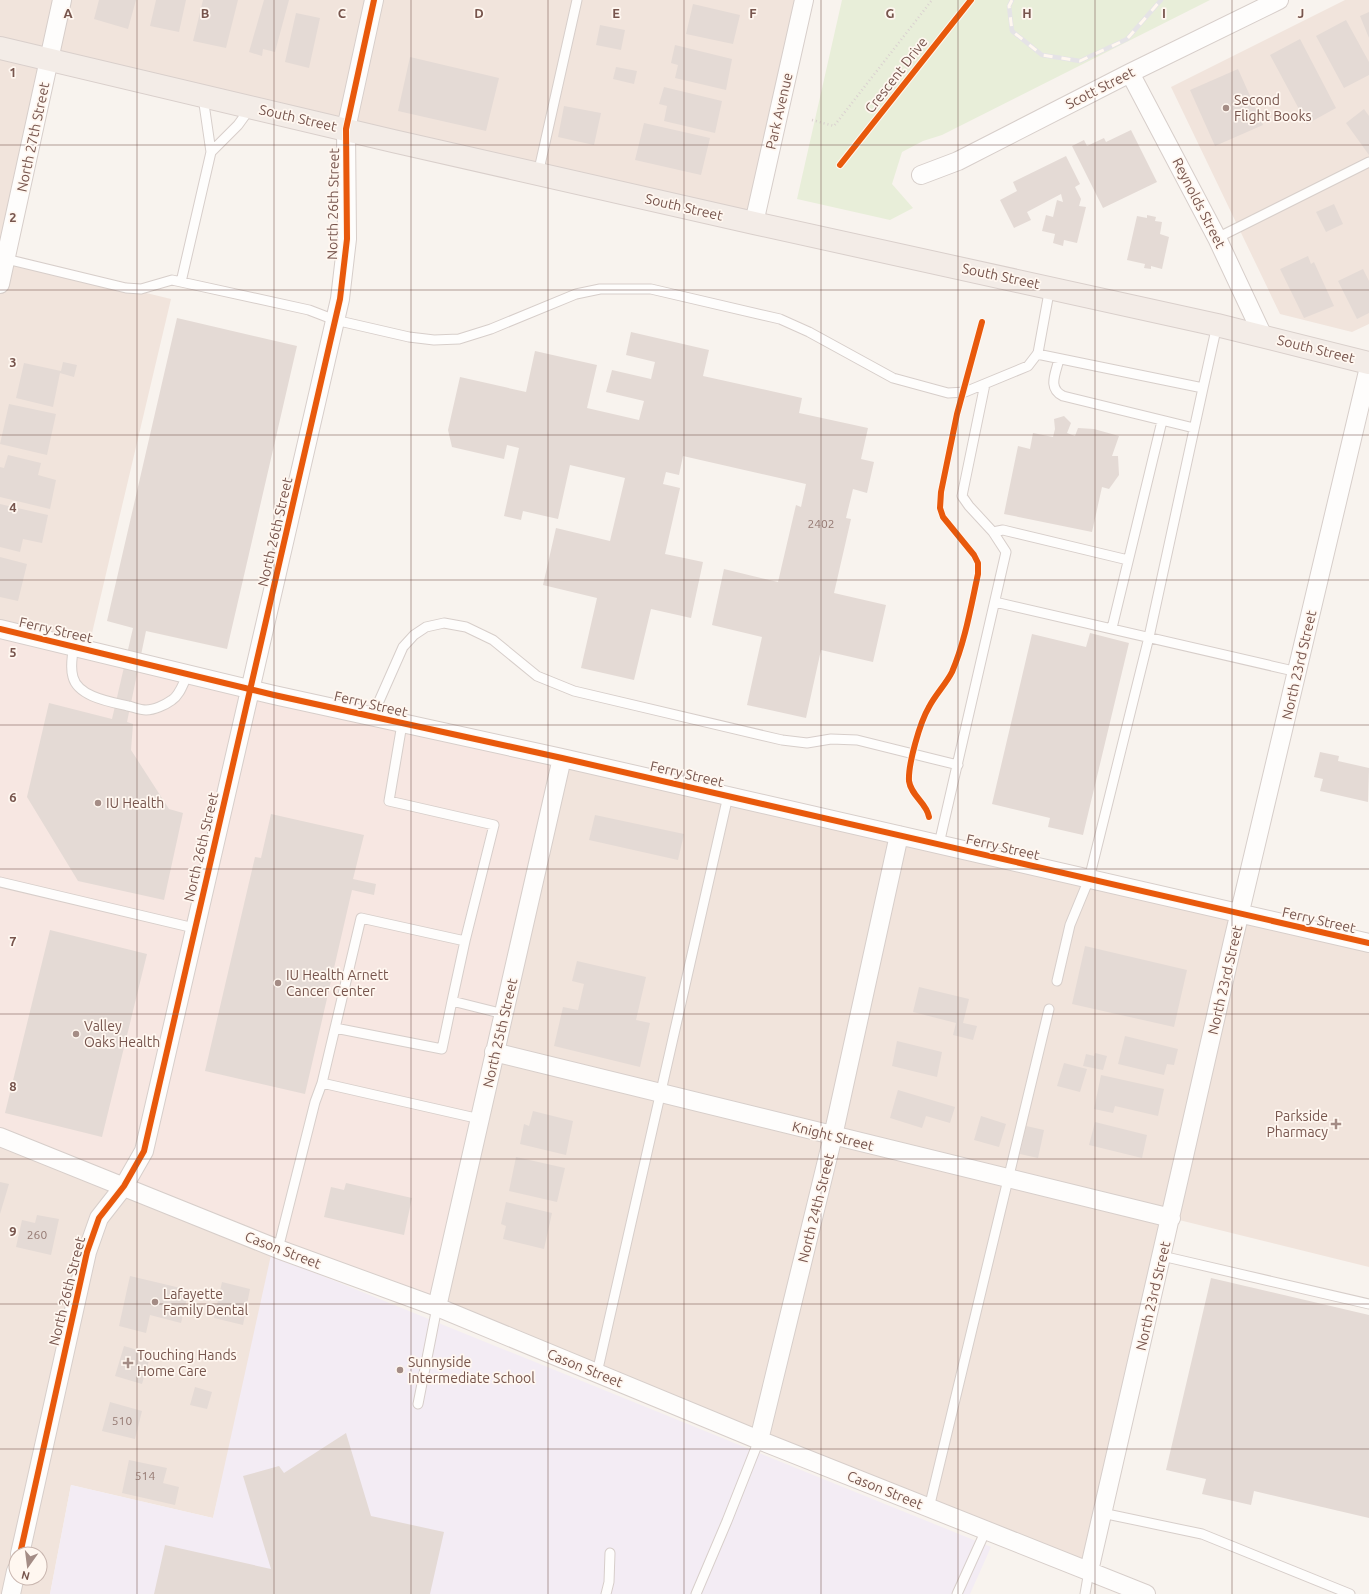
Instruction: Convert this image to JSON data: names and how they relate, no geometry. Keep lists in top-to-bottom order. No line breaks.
{"streets":{"main road":["South Street"],"street":["Scott Street","Park Avenue","North 27th Street","Reynolds Street","North 26th Street","Ferry Street","North 23rd Street","North 25th Street","Knight Street","North 24th Street","Cason Street"],"cycle path":["Crescent Drive"]},"crossings":[["Scott Street","Reynolds Street"],["Park Avenue","South Street"],["South Street","North 27th Street"],["South Street","Reynolds Street"],["South Street","North 26th Street"],["North 26th Street","Ferry Street"],["North 26th Street","Cason Street"],["Ferry Street","North 23rd Street"],["Ferry Street","North 25th Street"],["Ferry Street","North 24th Street"],["North 23rd Street","Knight Street"],["North 23rd Street","Cason Street"],["North 25th Street","Knight Street"],["North 25th Street","Cason Street"],["Knight Street","North 24th Street"],["North 24th Street","Cason Street"]],"places":{"other":["Second Flight Books","IU Health","IU Health Arnett Cancer Center","Valley Oaks Health","Lafayette Family Dental","Sunnyside Intermediate School"],"health":["Parkside Pharmacy","Touching Hands Home Care"]},"house_numbers":["2402","260","510","514"],"north":"bottom","grid":{"columns":["A","B","C","D","E","F","G","H","I","J"],"rows":["1","2","3","4","5","6","7","8","9"]}}
